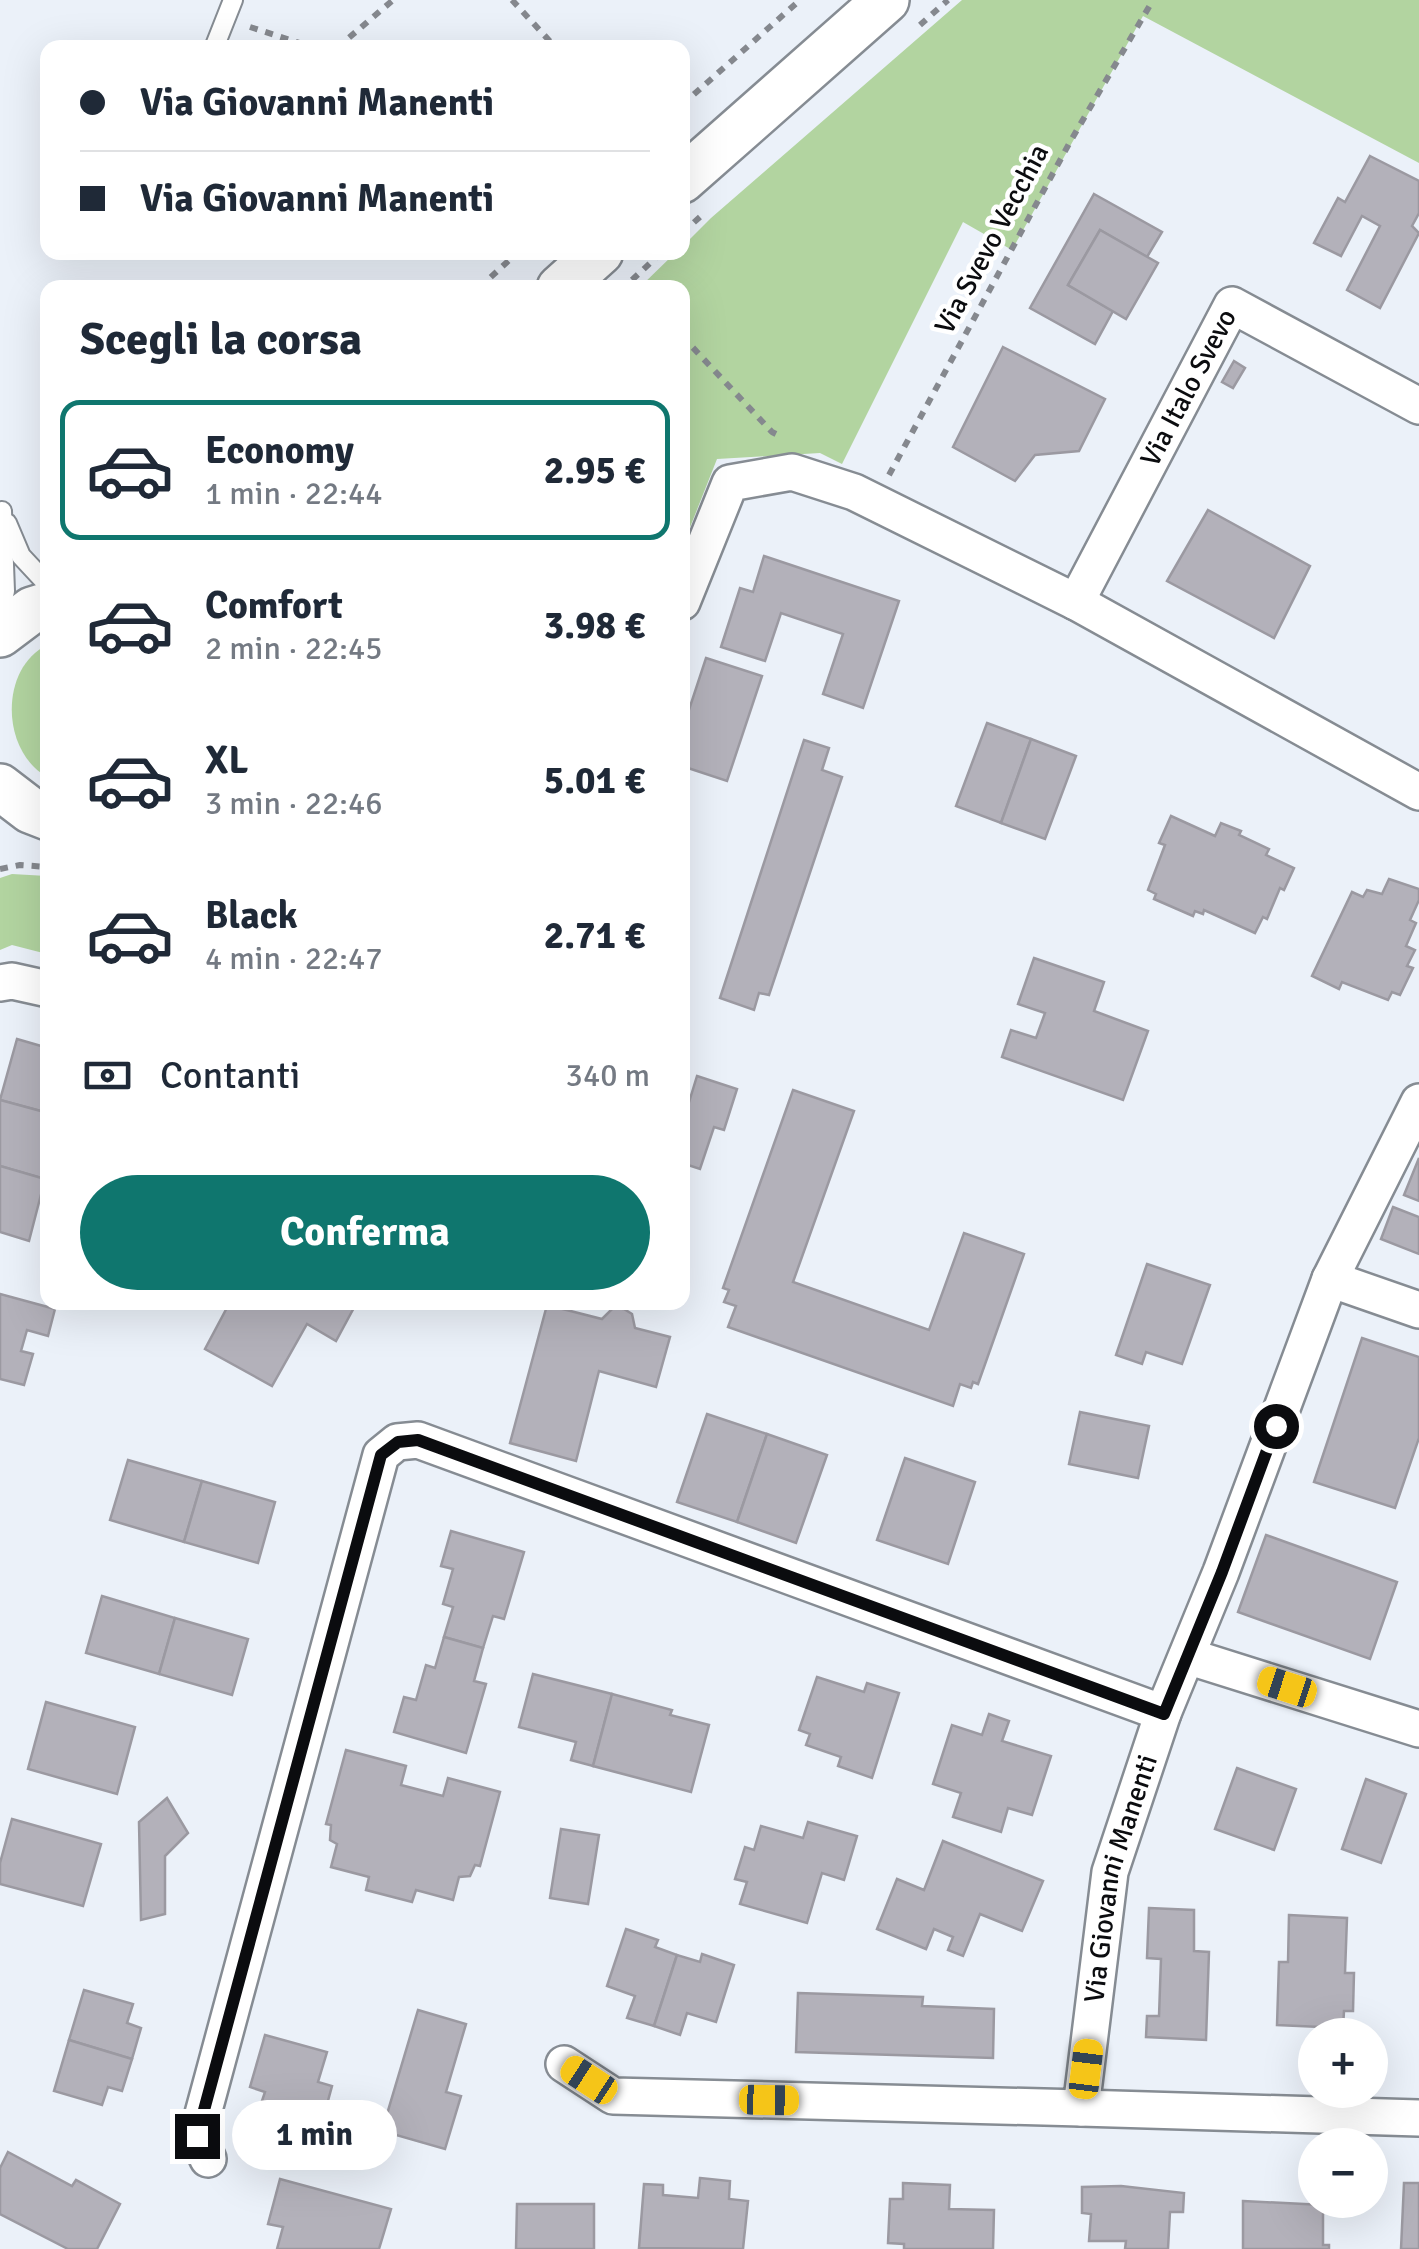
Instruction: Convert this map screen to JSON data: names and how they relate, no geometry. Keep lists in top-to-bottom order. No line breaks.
{"streets":{"street":["Via Italo Svevo","Via Giovanni Manenti"],"path":["Via Svevo Vecchia"]},"page":{"banner":["Via Giovanni Manenti","Via Giovanni Manenti"],"heading":"Scegli la corsa","list":[{"name":"Economy","note":"1 min · 22:44","value":"2.95 €"},{"name":"Comfort","note":"2 min · 22:45","value":"3.98 €"},{"name":"XL","note":"3 min · 22:46","value":"5.01 €"},{"name":"Black","note":"4 min · 22:47","value":"2.71 €"}],"pay":["Contanti","340 m"],"buttons":"Conferma","map_buttons":["+","−"],"bubble":"1 min"}}
